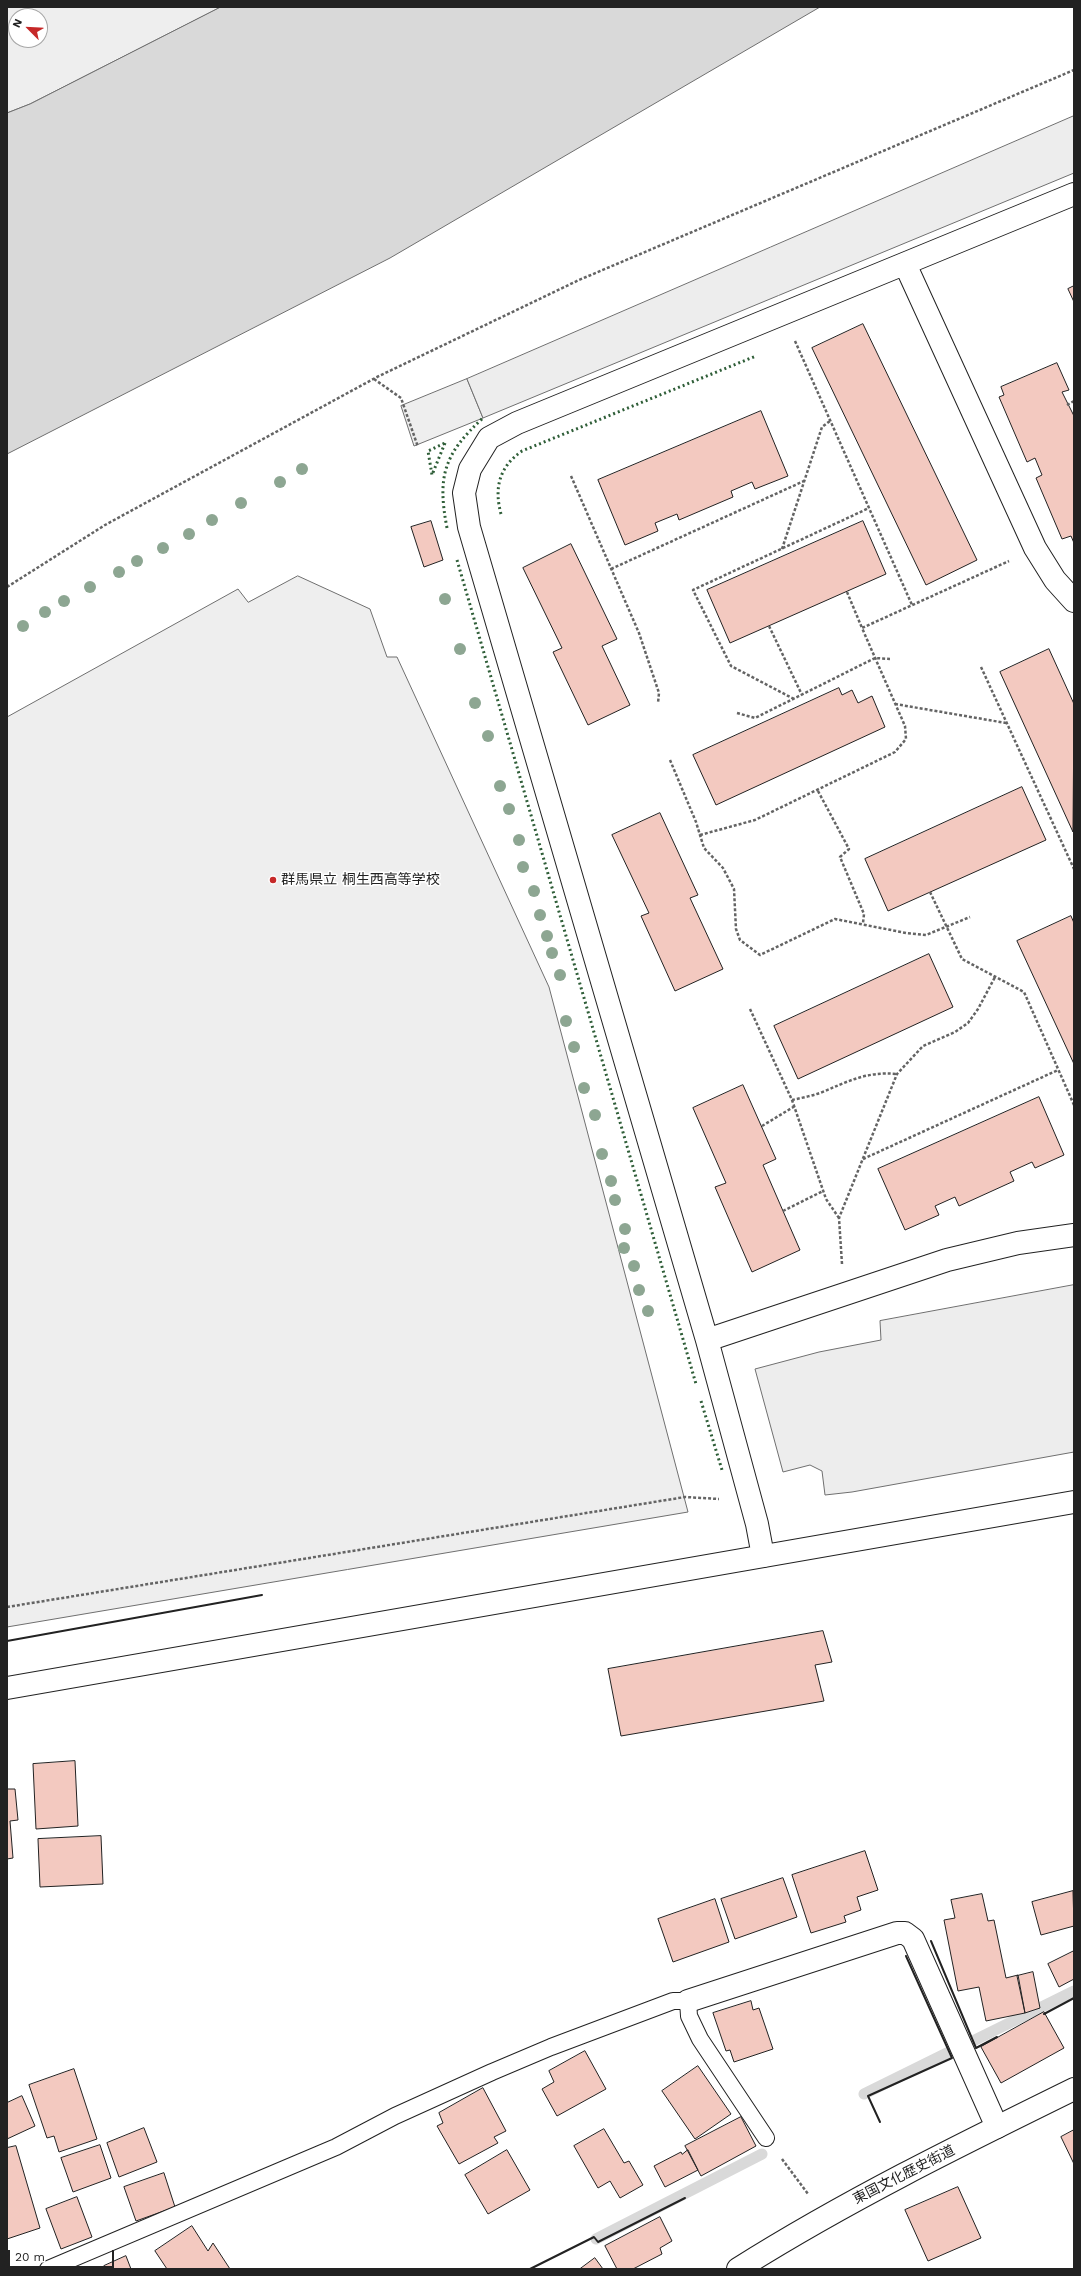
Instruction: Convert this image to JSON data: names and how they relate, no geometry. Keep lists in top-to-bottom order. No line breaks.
{"streets":{"main road":["東国文化歴史街道"]},"places":["群馬県立 桐生西高等学校"],"scale_bar":"20 m","north":"top left"}
